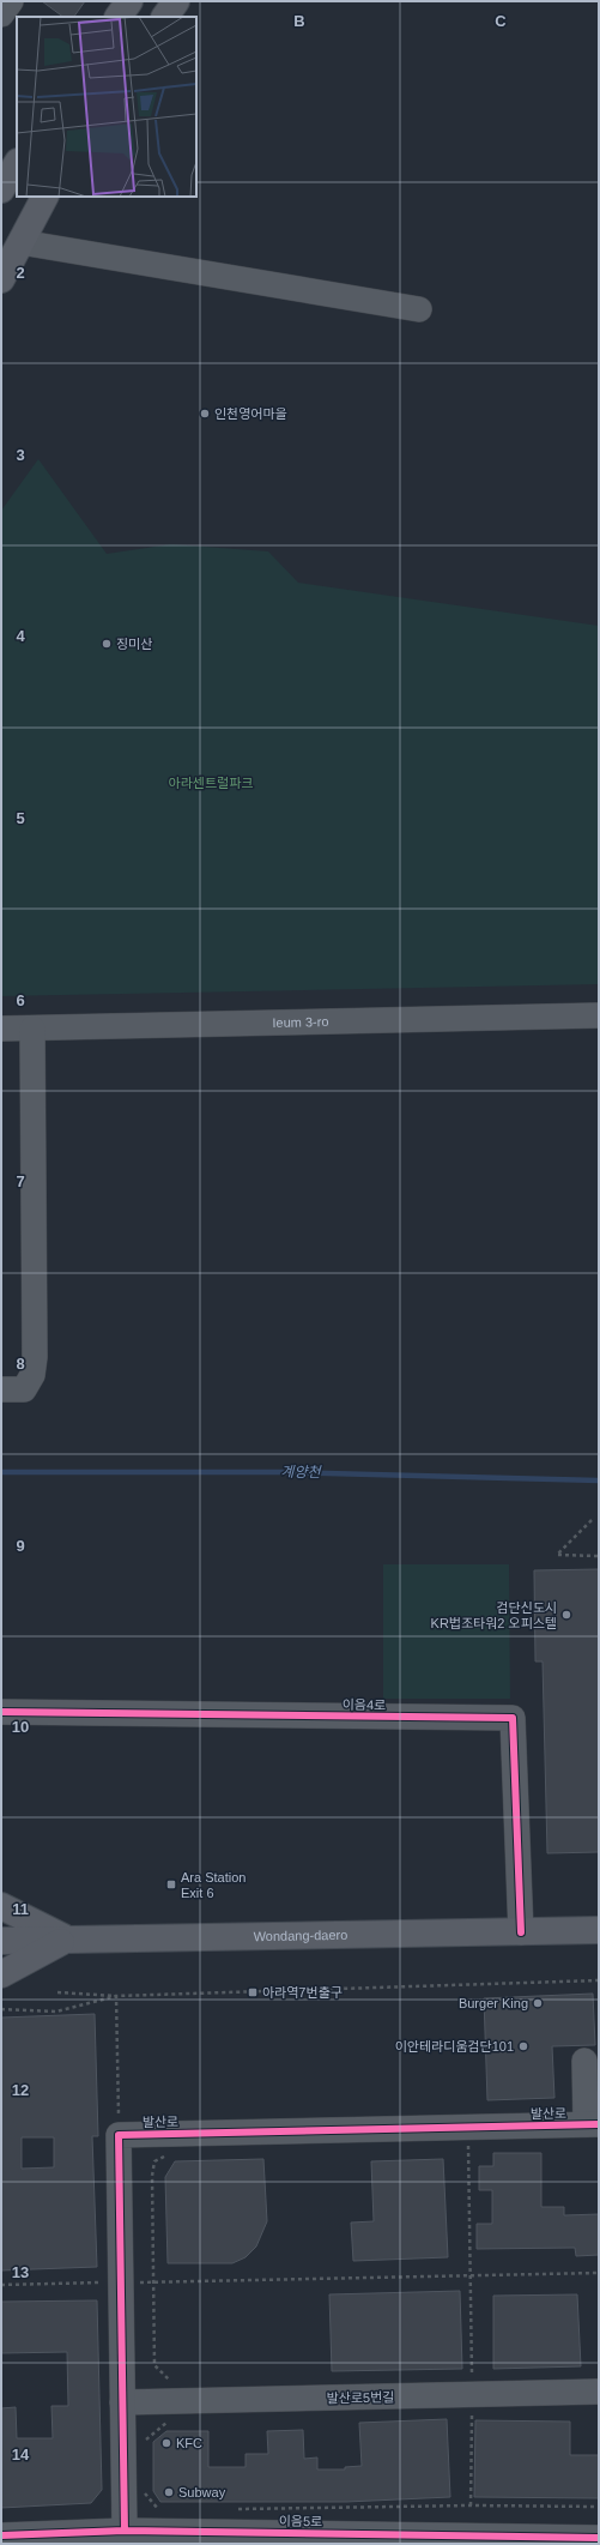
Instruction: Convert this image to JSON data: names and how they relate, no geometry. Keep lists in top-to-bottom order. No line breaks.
{"streets":{"main road":["Wondang-daero"],"street":["Ieum 3-ro","이음4로","발산로","발산로5번길","이음5로"]},"crossings":[["이음4로","Wondang-daero"],["발산로","발산로5번길"],["발산로","이음5로"]],"water":["계양천"],"parks":["아라센트럴파크"],"places":{"other":["인천영어마을","징미산","검단신도시 KR법조타워2 오피스텔","Burger King","이안테라디움검단101","KFC","Subway"],"transit":["Ara Station Exit 6","아라역7번출구"]},"grid":{"columns":["B","C"],"rows":["2","3","4","5","6","7","8","9","10","11","12","13","14"]}}
